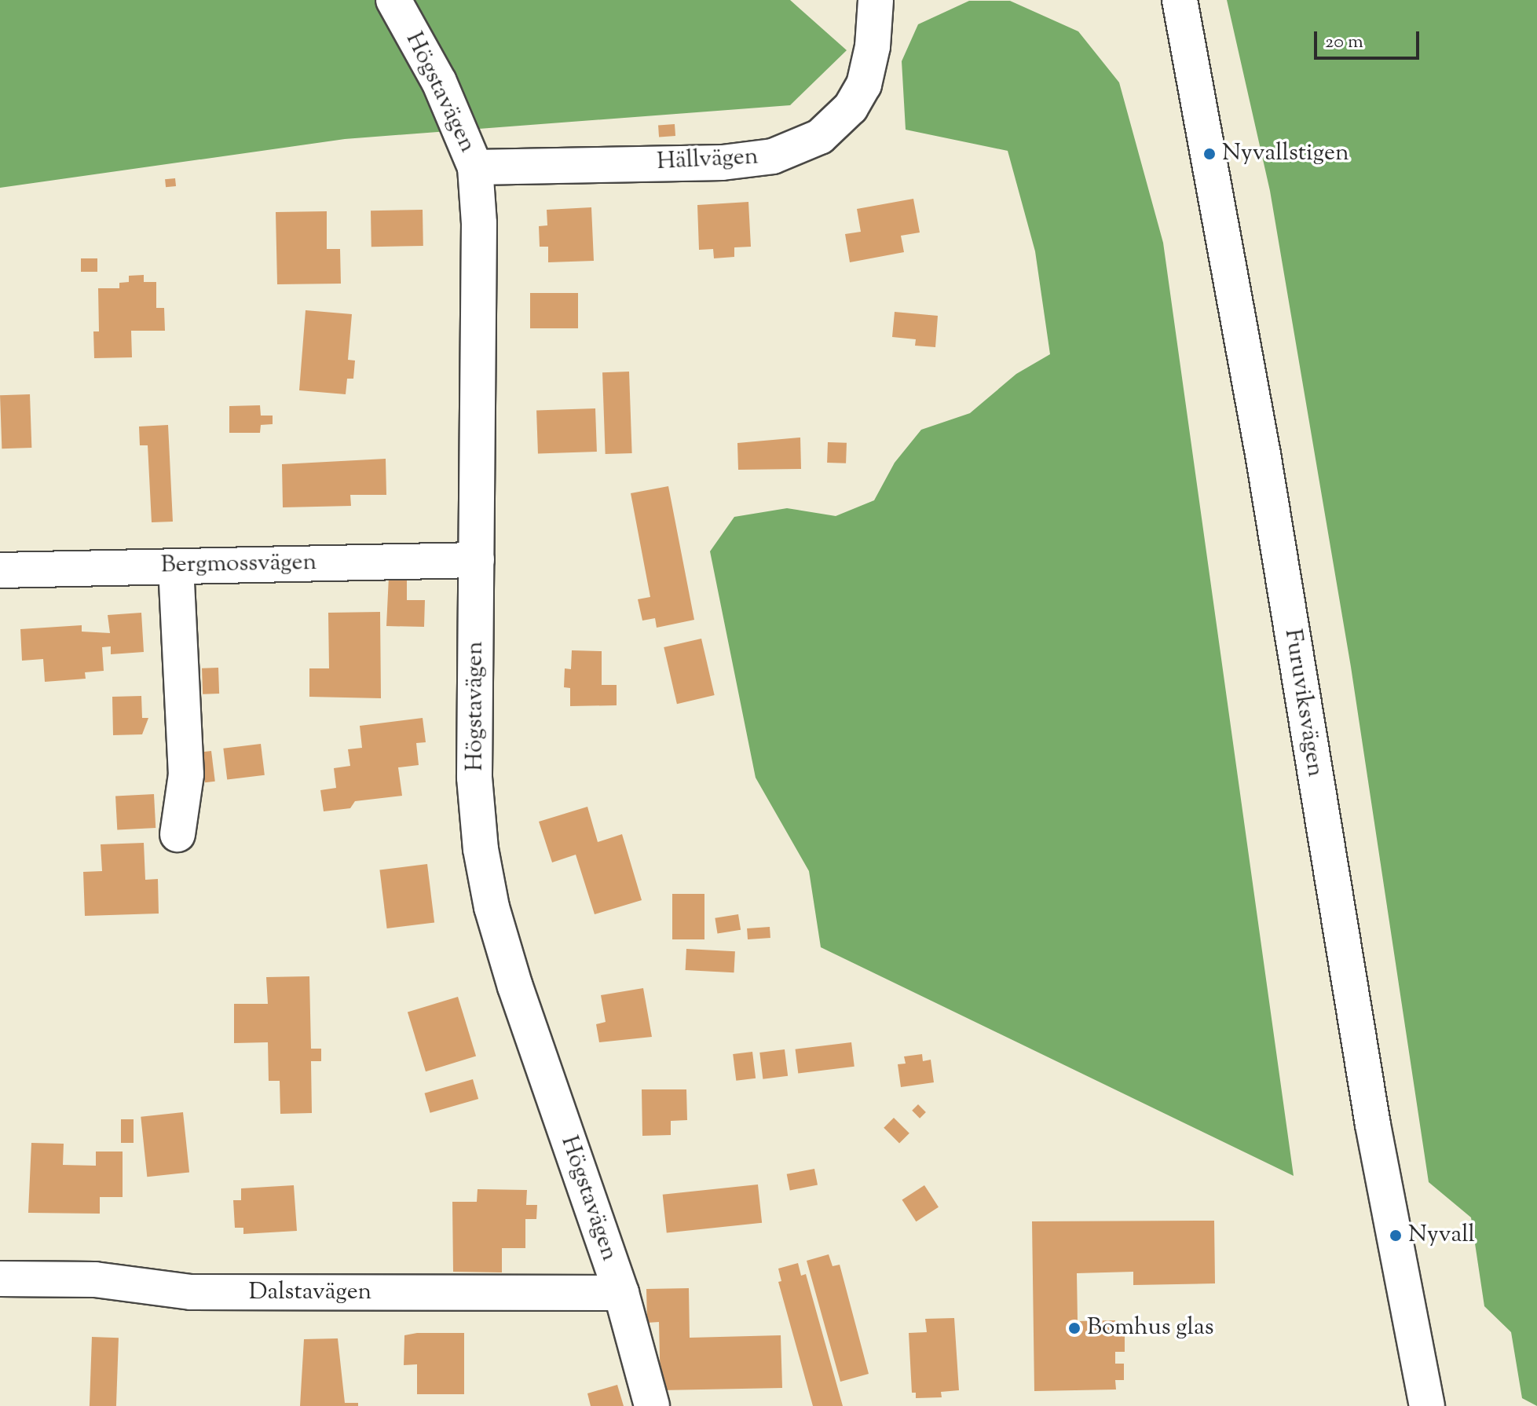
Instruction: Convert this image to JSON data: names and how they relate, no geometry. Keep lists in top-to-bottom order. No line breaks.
{"streets":{"street":["Högstavägen","Hällvägen","Bergmossvägen","Furuviksvägen","Dalstavägen"]},"crossings":[["Högstavägen","Hällvägen"],["Högstavägen","Bergmossvägen"],["Högstavägen","Dalstavägen"]],"places":["Nyvallstigen","Nyvall","Bomhus glas"],"scale_bar":"20 m"}
